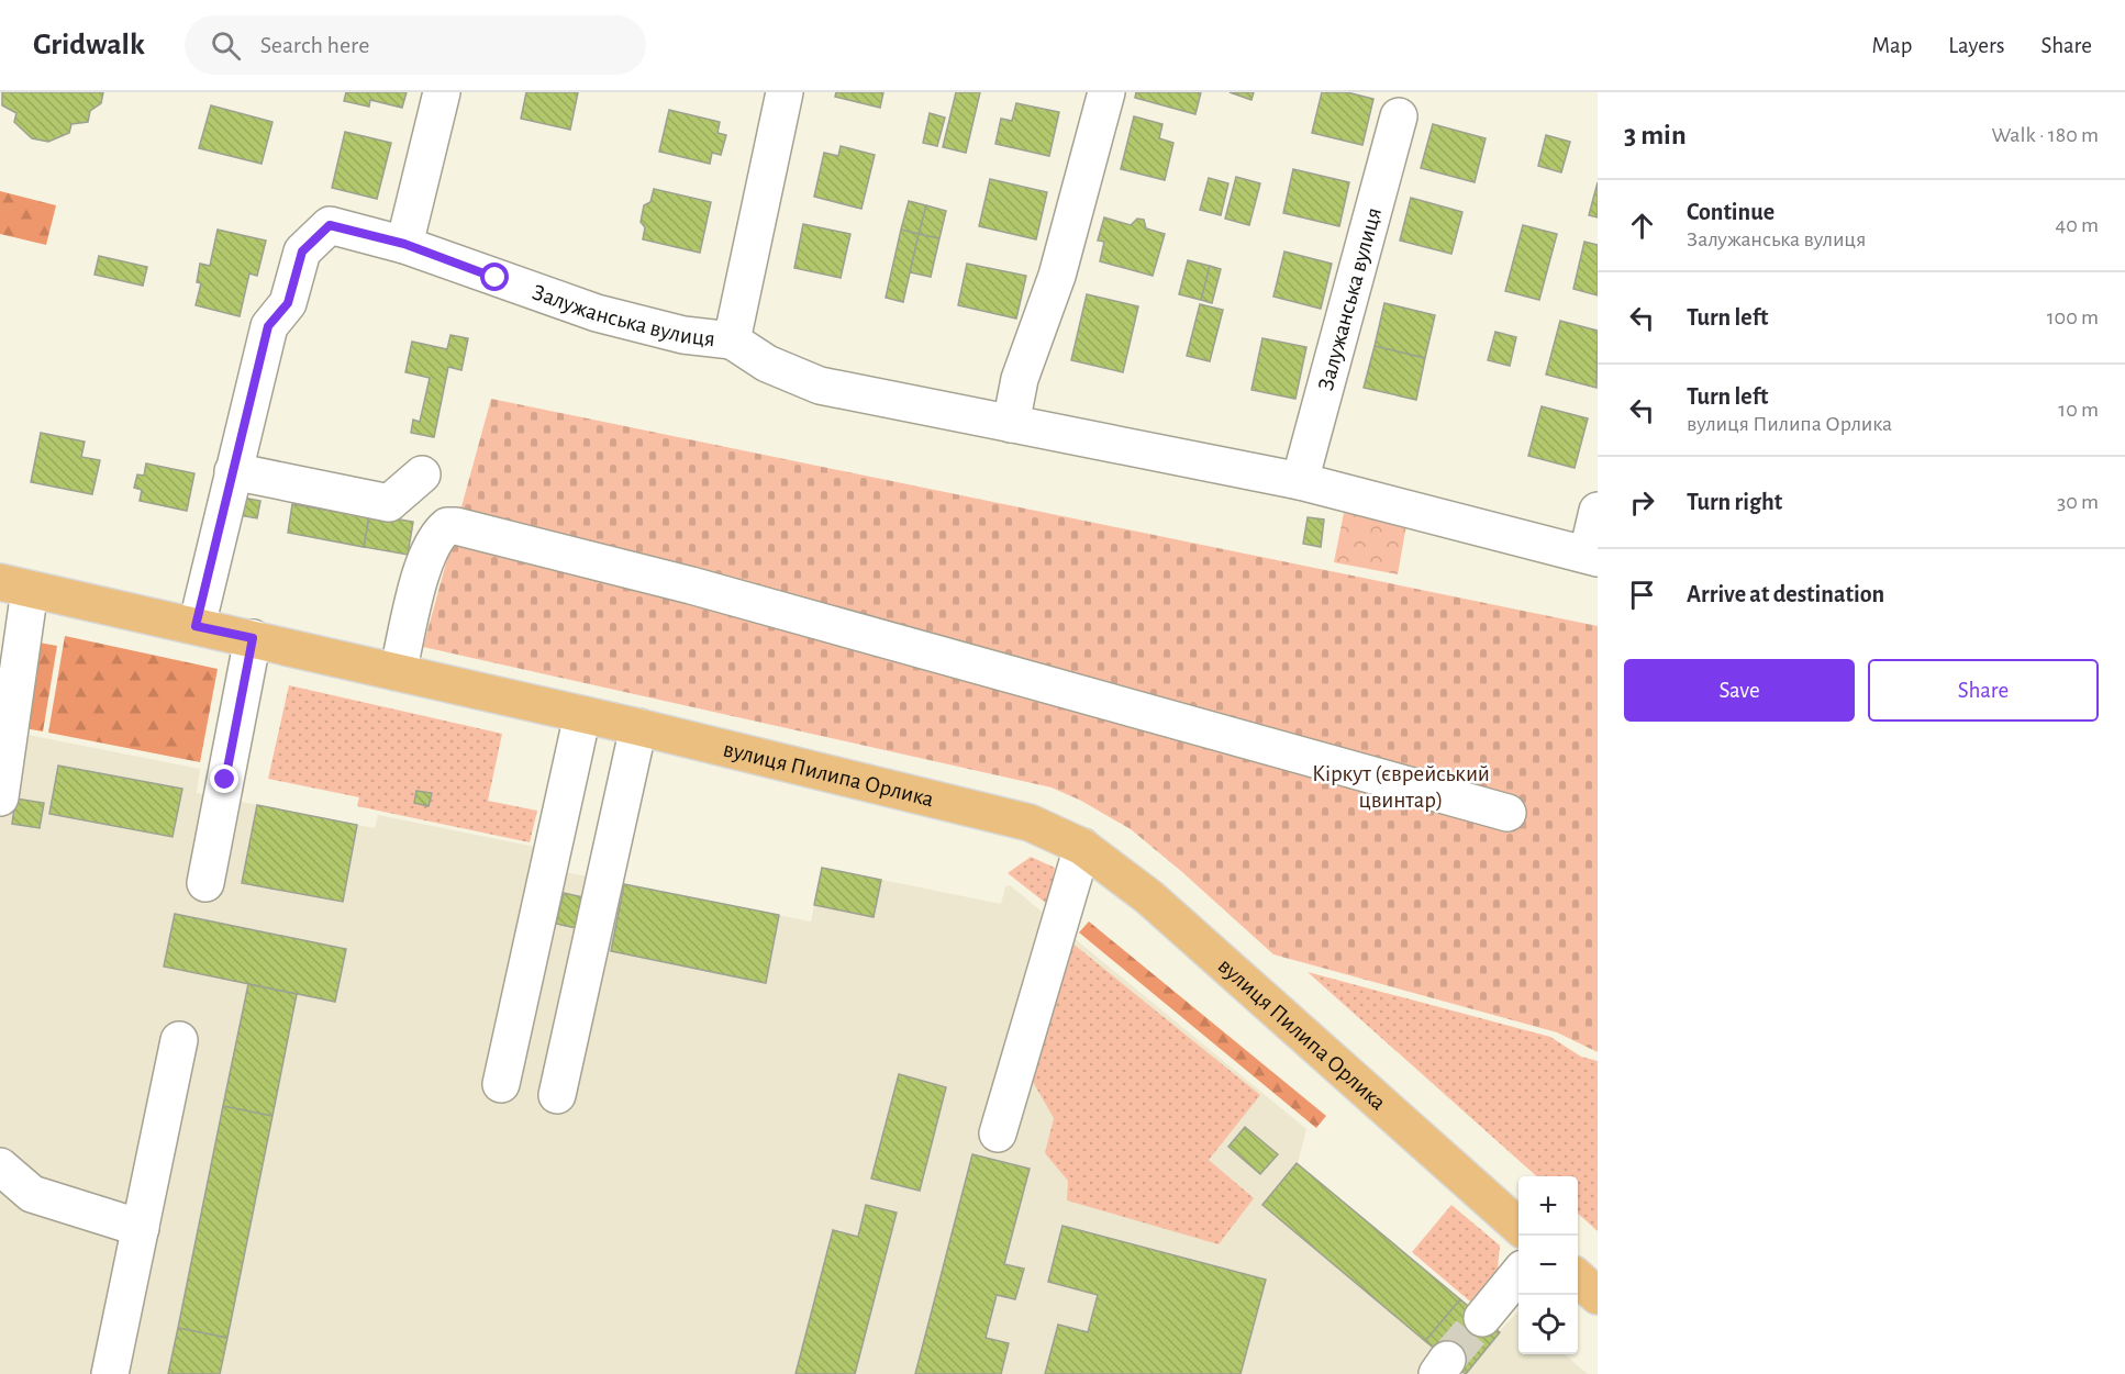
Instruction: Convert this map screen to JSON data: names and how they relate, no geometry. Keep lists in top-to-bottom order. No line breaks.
{"streets":{"main road":["вулиця Пилипа Орлика"],"street":["Залужанська вулиця"]},"parks":["Кіркут (єврейський цвинтар)"],"page":{"header":"Gridwalk","search":"Search here","nav":["Map","Layers","Share"],"heading":["3 min","Walk · 180 m"],"list":[["Continue","Залужанська вулиця","40 m"],["Turn left","100 m"],["Turn left","вулиця Пилипа Орлика","10 m"],["Turn right","30 m"],"Arrive at destination"],"buttons":["Save","Share"],"map_buttons":["+","−"]}}
